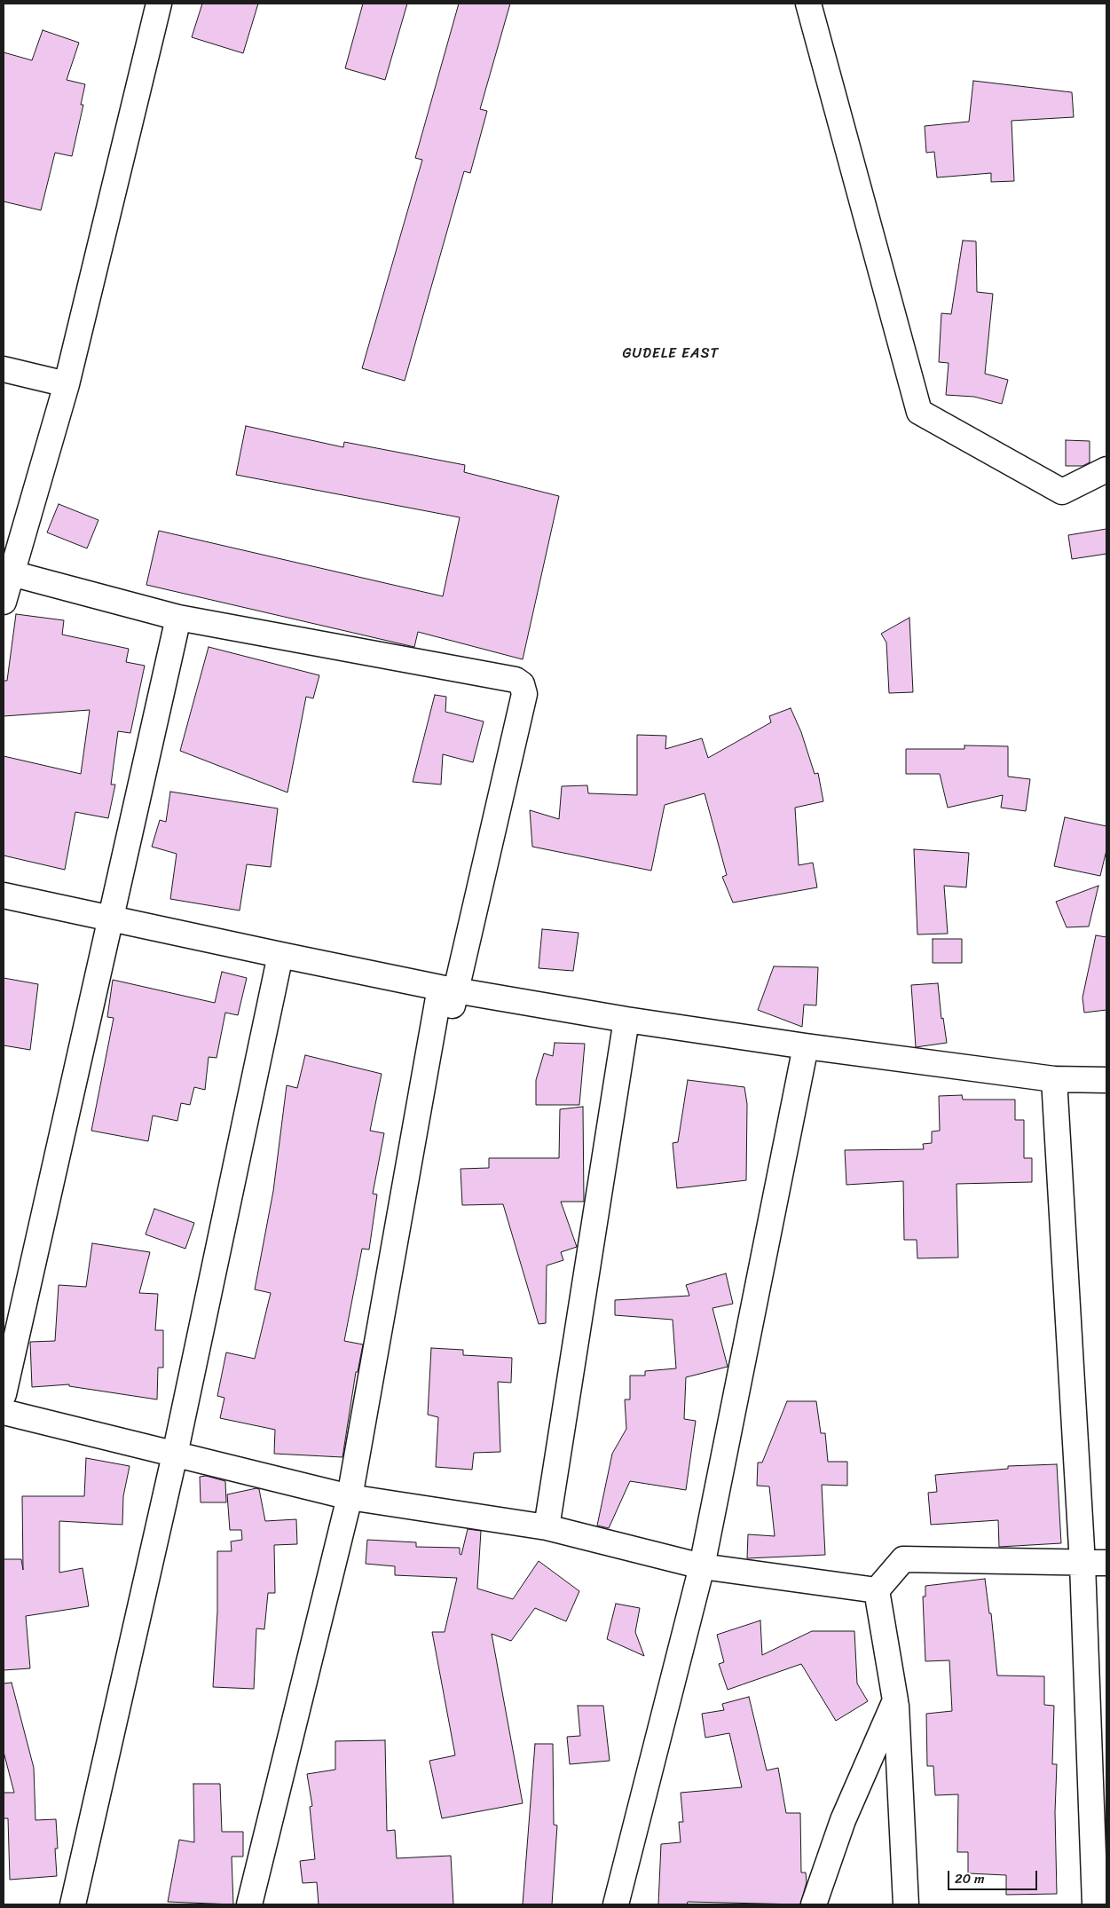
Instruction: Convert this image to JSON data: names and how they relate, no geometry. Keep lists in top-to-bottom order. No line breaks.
{"districts":["GUDELE EAST"],"scale_bar":"20 m"}
